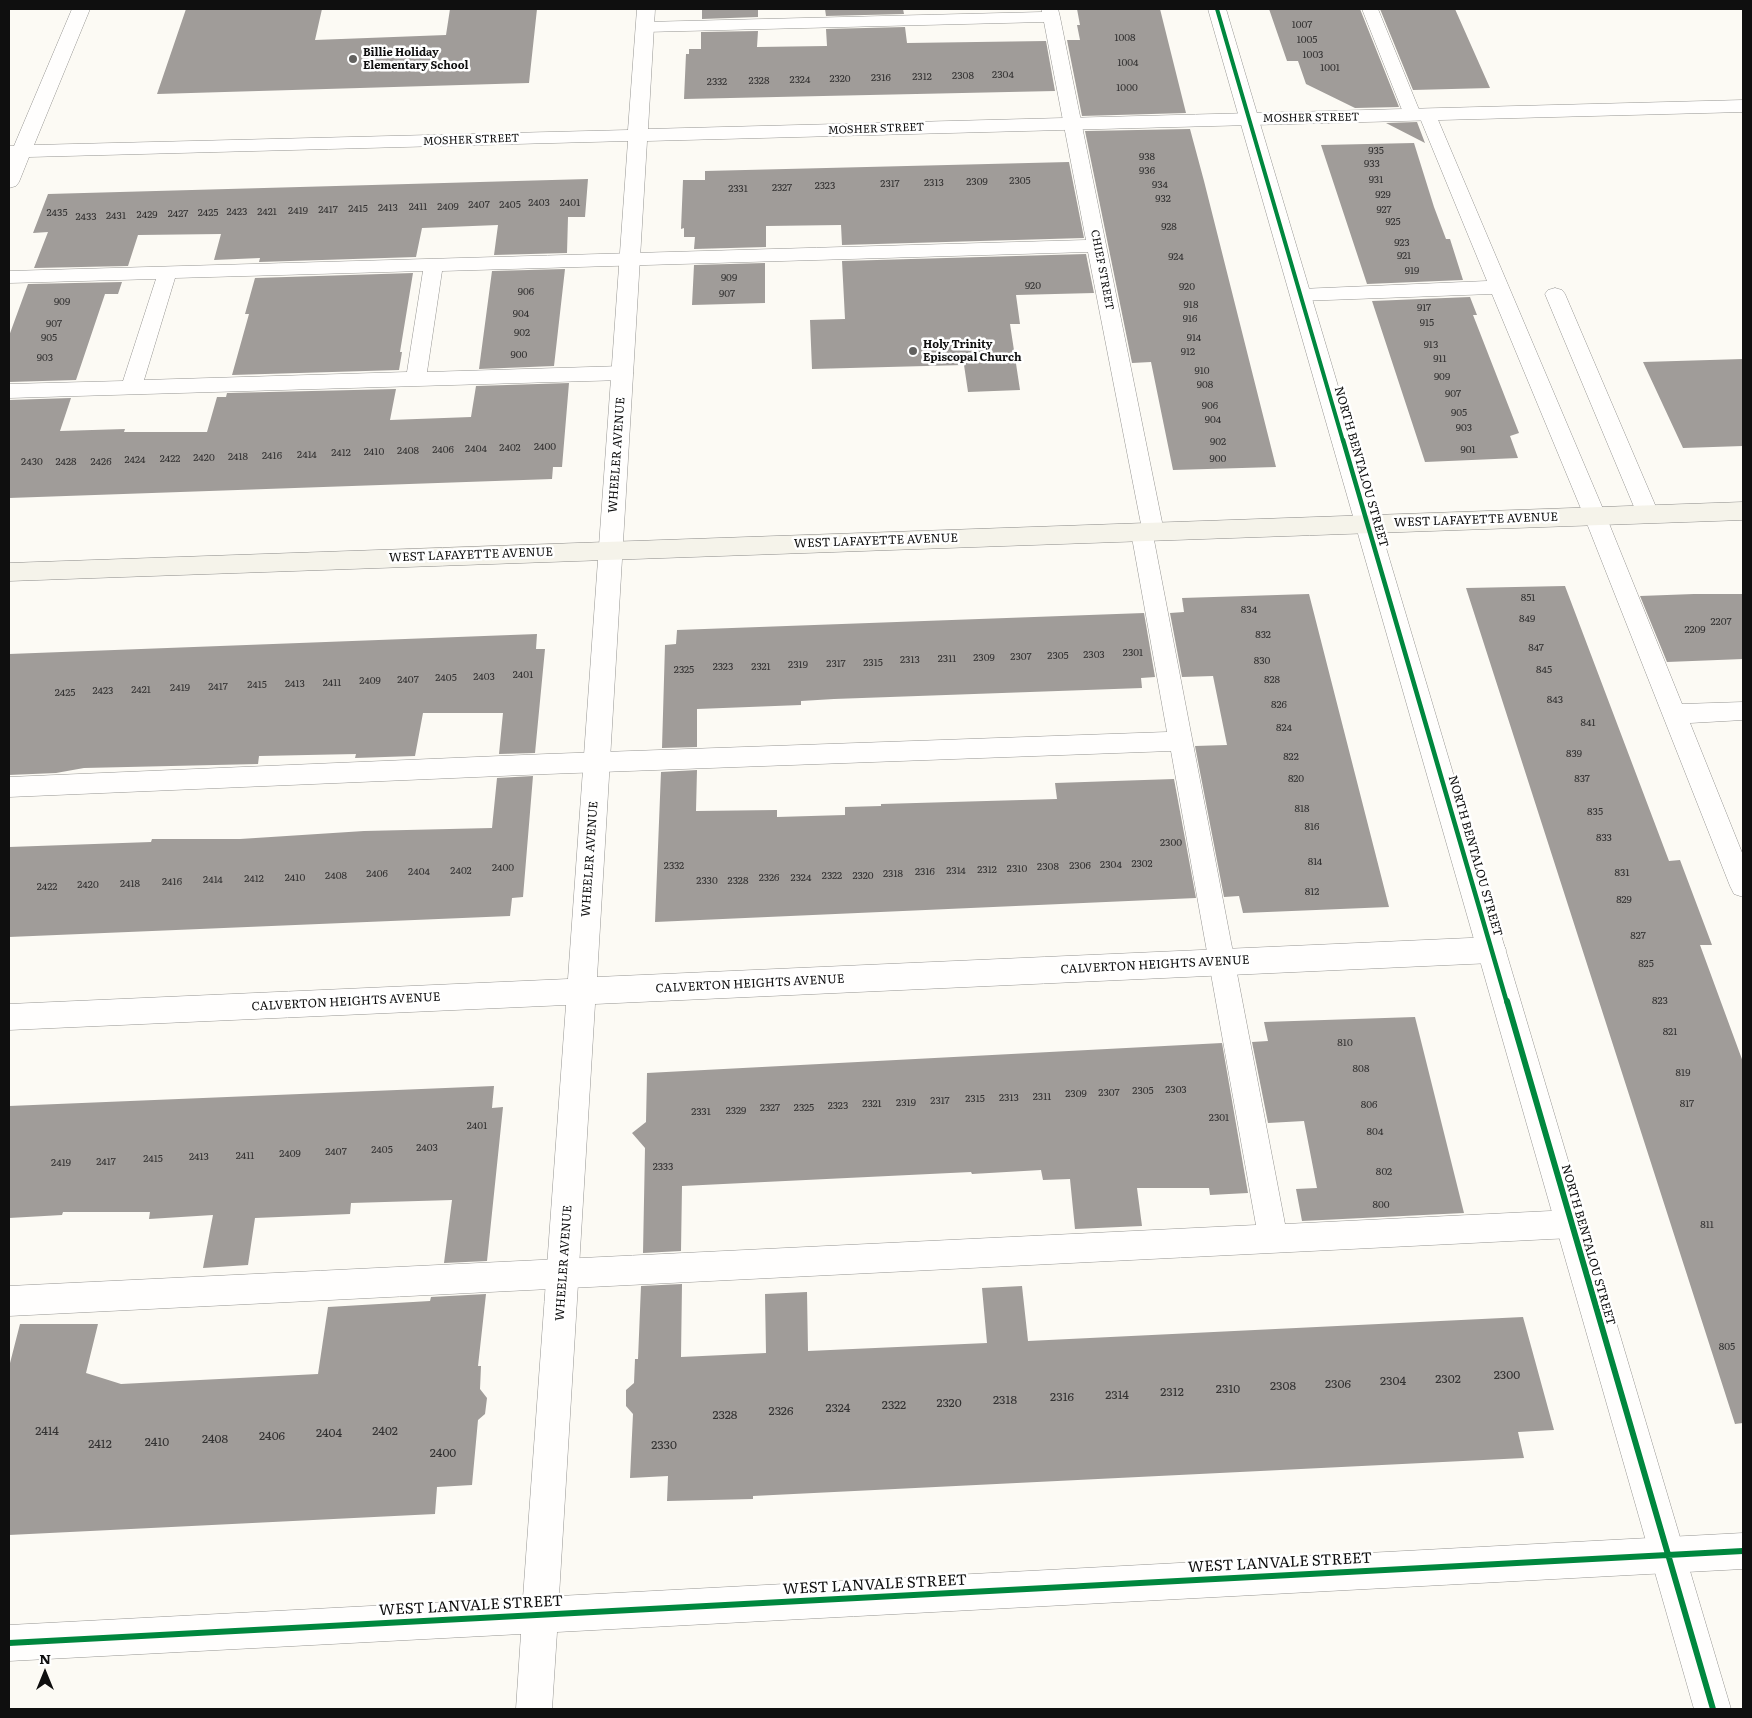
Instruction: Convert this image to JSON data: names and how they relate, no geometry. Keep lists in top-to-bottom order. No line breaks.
{"streets":{"main road":["WEST LAFAYETTE AVENUE"],"street":["MOSHER STREET","WHEELER AVENUE","NORTH BENTALOU STREET","CALVERTON HEIGHTS AVENUE","WEST LANVALE STREET"],"lane":["CHIEF STREET"]},"crossings":[["MOSHER STREET","CHIEF STREET"],["MOSHER STREET","WHEELER AVENUE"],["MOSHER STREET","NORTH BENTALOU STREET"],["CHIEF STREET","WEST LAFAYETTE AVENUE"],["CHIEF STREET","CALVERTON HEIGHTS AVENUE"],["WHEELER AVENUE","WEST LAFAYETTE AVENUE"],["WHEELER AVENUE","CALVERTON HEIGHTS AVENUE"],["WHEELER AVENUE","WEST LANVALE STREET"],["NORTH BENTALOU STREET","WEST LAFAYETTE AVENUE"],["NORTH BENTALOU STREET","CALVERTON HEIGHTS AVENUE"],["NORTH BENTALOU STREET","WEST LANVALE STREET"]],"places":["Billie Holiday Elementary School","Holy Trinity Episcopal Church"],"house_numbers":["1007","1008","1005","1003","1004","1001","2304","2308","2312","2316","2320","2324","2328","2332","1000","935","938","933","936","931","2305","2309","2313","2317","934","2323","2327","2331","929","932","2403","2401","2407","2405","2411","2409","2413","2415","2417","927","2419","2423","2421","2435","2425","2427","2429","2431","2433","925","928","923","921","924","919","909","920","920","906","907","909","918","917","904","916","915","907","902","905","914","913","912","900","903","911","910","909","908","907","906","905","904","903","902","2400","2402","2404","2406","901","2408","2410","2412","2414","2416","2418","2420","2422","900","2424","2430","2428","2426","851","834","849","2207","2209","832","847","2301","2303","2305","2307","2309","2311","2313","830","2315","2317","2319","2323","2321","2325","845","2401","2403","2405","2407","828","2409","2411","2413","2415","2417","2419","2421","2423","2425","843","826","841","824","839","822","820","837","818","835","816","833","2300","814","2302","2304","2332","2306","2308","2400","2310","2312","2402","2314","2404","2316","831","2406","2318","2408","2322","2320","2410","2326","2324","2412","2414","2330","2328","2416","2418","2420","2422","812","829","827","825","823","821","810","808","819","2303","2305","2307","2309","2311","2313","2315","2317","2319","2321","817","806","2323","2327","2325","2329","2331","2301","2401","804","2403","2405","2407","2409","2411","2413","2415","2417","2419","2333","802","800","811","805","2300","2302","2304","2306","2308","2310","2312","2314","2316","2318","2320","2322","2324","2326","2328","2414","2402","2404","2406","2408","2410","2412","2330","2400"],"north":"top"}
